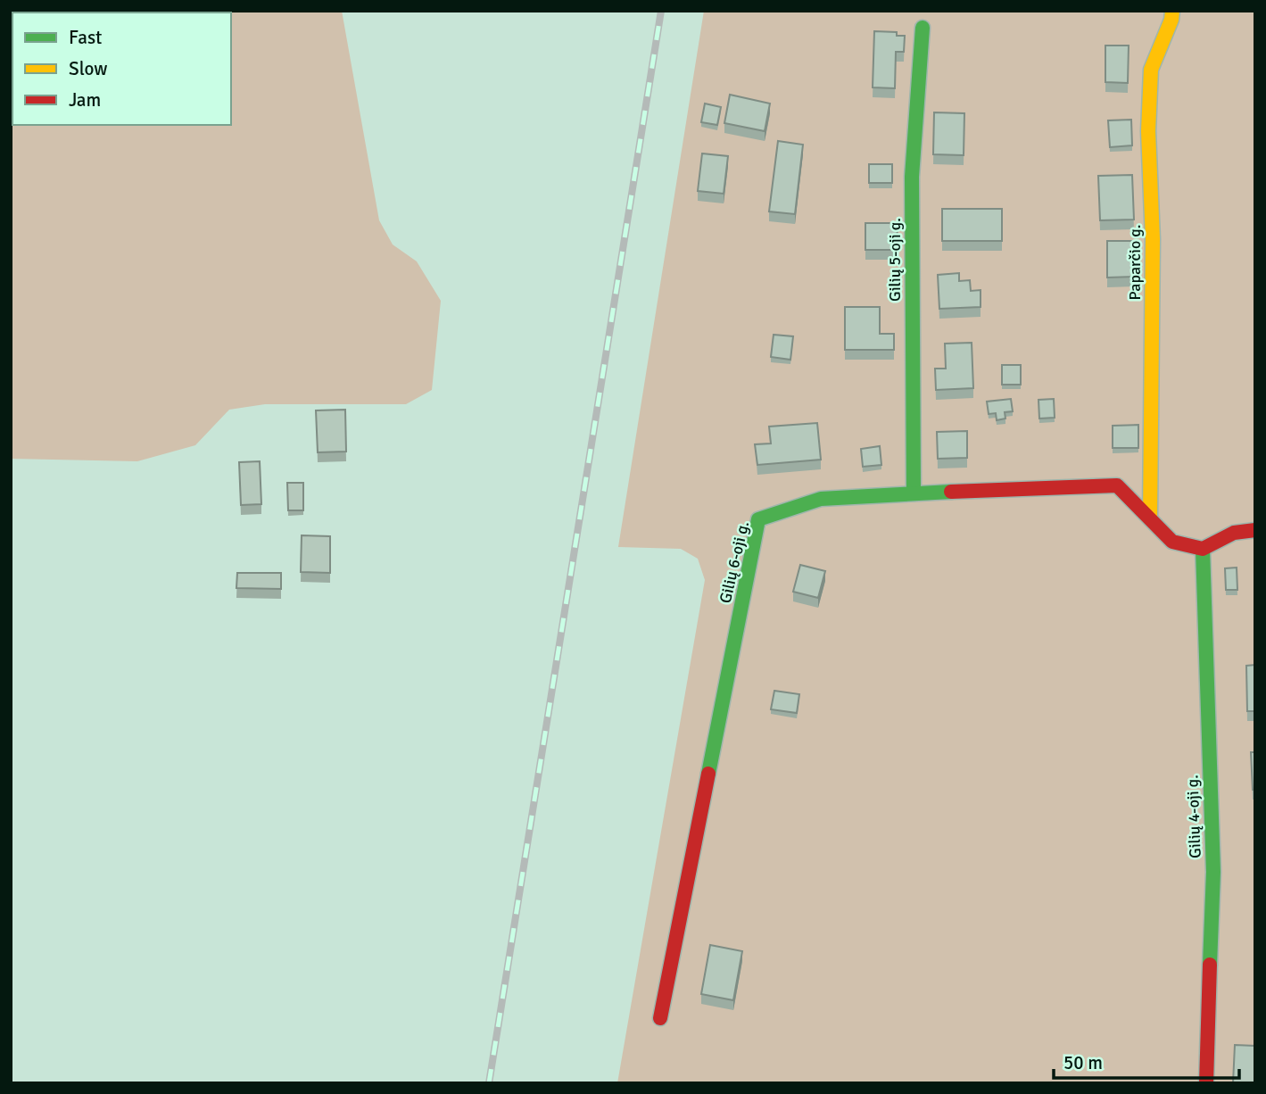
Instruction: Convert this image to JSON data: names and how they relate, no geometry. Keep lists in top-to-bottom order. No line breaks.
{"streets":{"street":["Gilių 5-oji g.","Paparčio g.","Gilių 6-oji g.","Gilių 4-oji g."]},"crossings":[["Gilių 5-oji g.","Gilių 6-oji g."],["Paparčio g.","Gilių 6-oji g."],["Gilių 6-oji g.","Gilių 4-oji g."]],"legend":["Fast","Slow","Jam"],"scale_bar":"50 m"}
